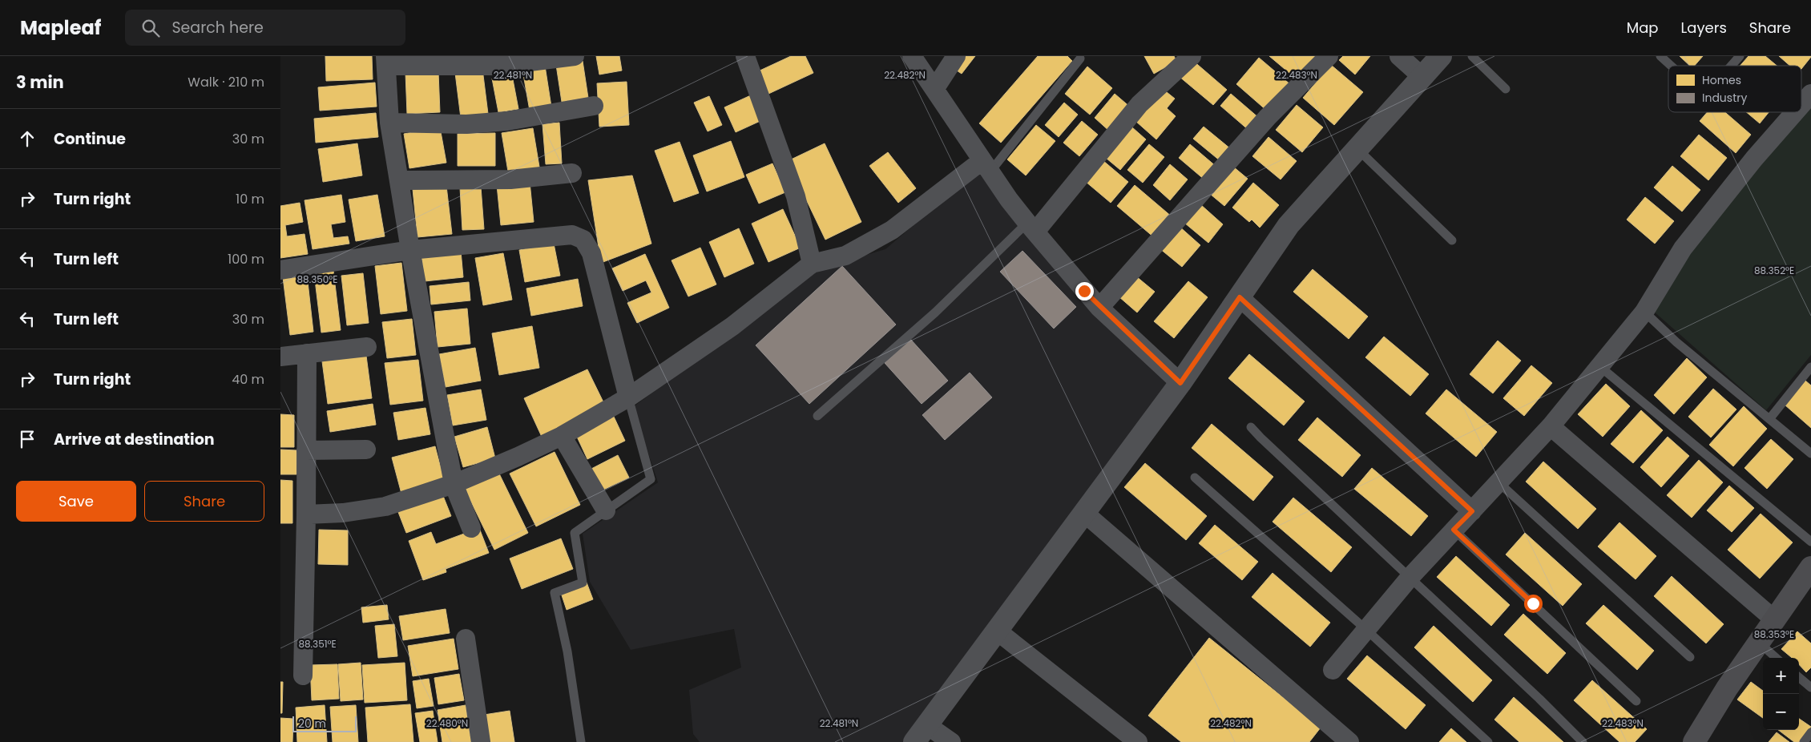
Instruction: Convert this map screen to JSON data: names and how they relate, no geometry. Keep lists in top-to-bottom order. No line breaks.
{"legend":["Homes","Industry"],"scale_bar":"20 m","page":{"header":"Mapleaf","search":"Search here","nav":["Map","Layers","Share"],"heading":["3 min","Walk · 210 m"],"list":[["Continue","30 m"],["Turn right","10 m"],["Turn left","100 m"],["Turn left","30 m"],["Turn right","40 m"],"Arrive at destination"],"buttons":["Save","Share"],"map_buttons":["+","−"],"scale":"20 m"},"coordinates":["22.481°N","22.482°N","22.483°N","88.352°E","88.350°E","88.353°E","88.351°E","22.480°N"]}
